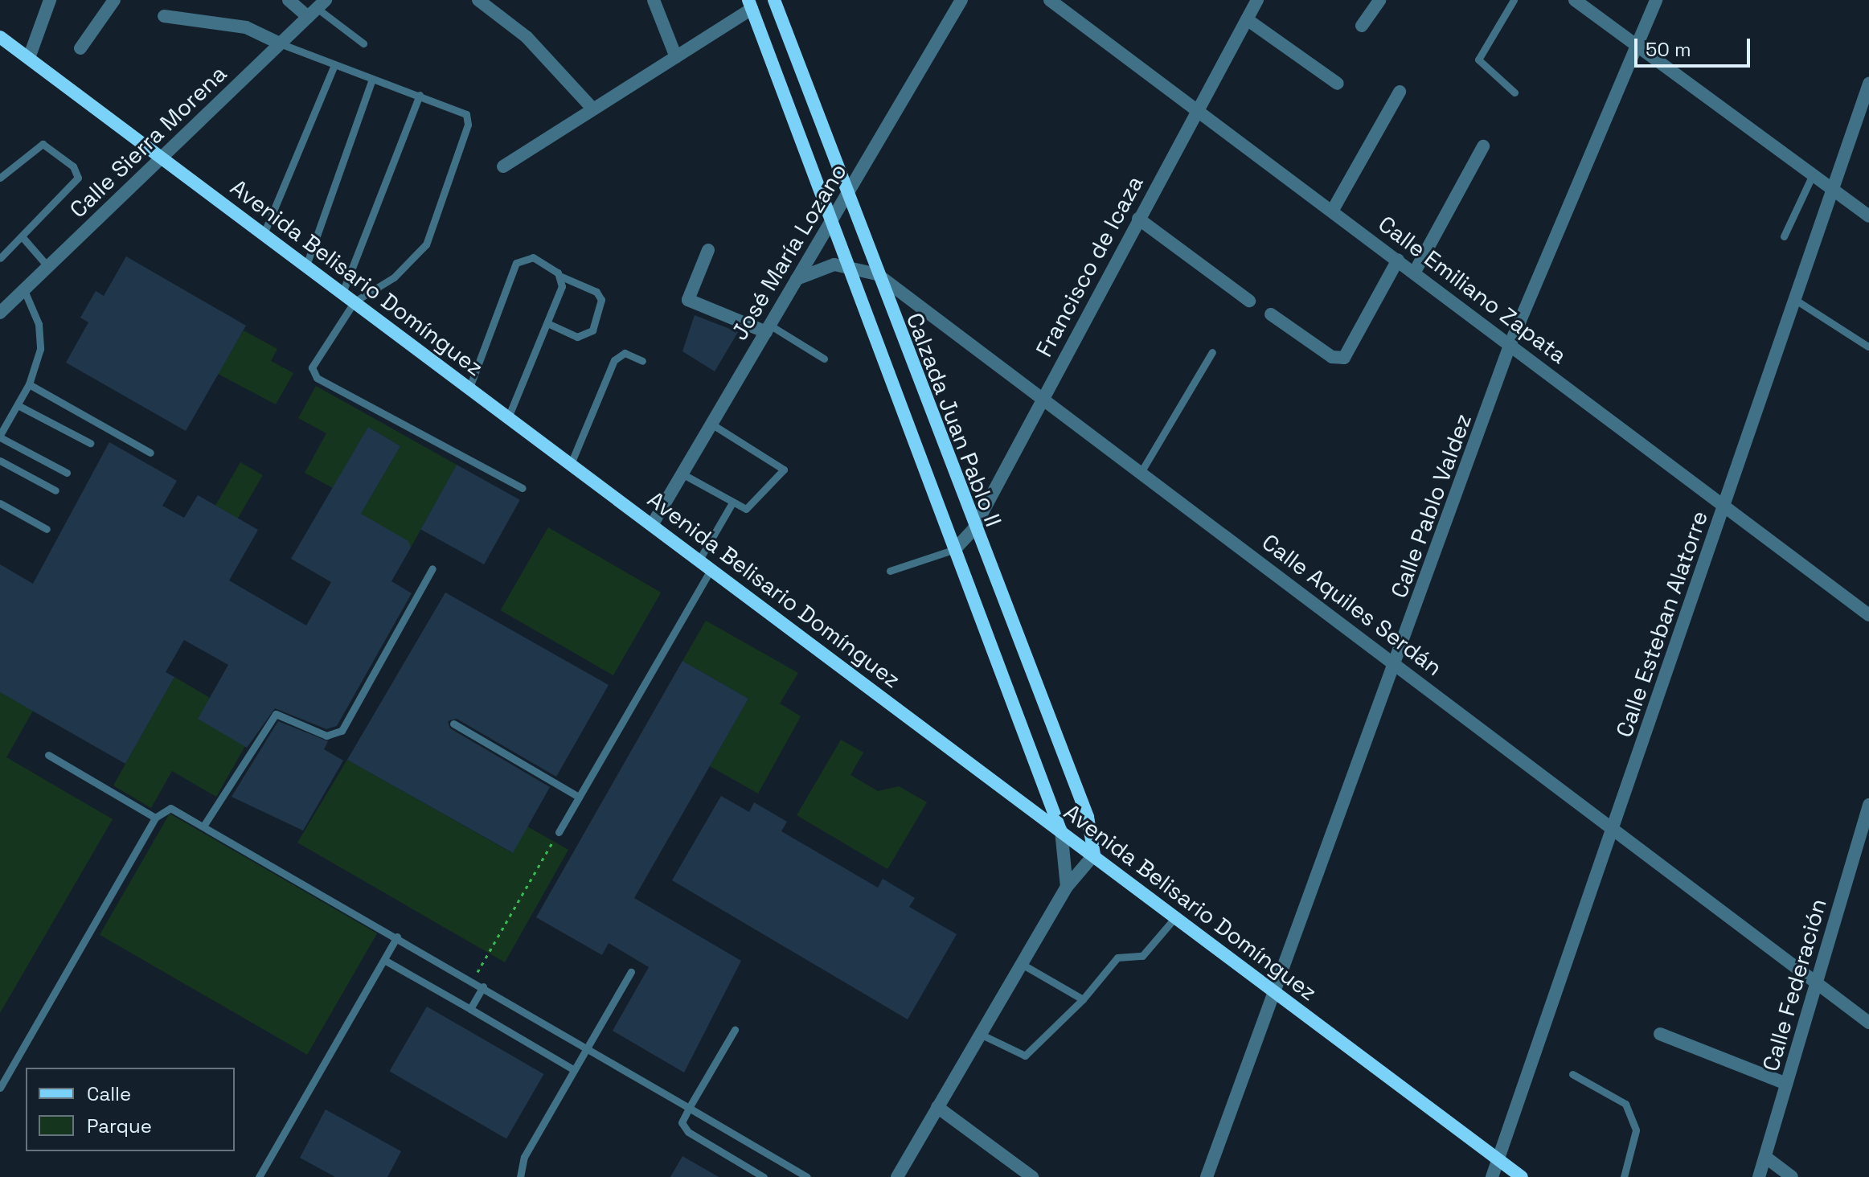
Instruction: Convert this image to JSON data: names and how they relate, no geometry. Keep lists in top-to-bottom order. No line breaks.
{"streets":{"main road":["Avenida Belisario Domínguez","Calzada Juan Pablo II"],"street":["Calle Sierra Morena","José María Lozano","Francisco de Icaza","Calle Emiliano Zapata","Calle Pablo Valdez","Calle Aquiles Serdán","Calle Esteban Alatorre","Calle Federación"]},"crossings":[["Calle Sierra Morena","Avenida Belisario Domínguez"],["José María Lozano","Avenida Belisario Domínguez"],["José María Lozano","Calzada Juan Pablo II"],["José María Lozano","Calle Aquiles Serdán"],["Francisco de Icaza","Calle Emiliano Zapata"],["Francisco de Icaza","Calzada Juan Pablo II"],["Francisco de Icaza","Calle Aquiles Serdán"],["Avenida Belisario Domínguez","Calzada Juan Pablo II"],["Avenida Belisario Domínguez","Calle Pablo Valdez"],["Avenida Belisario Domínguez","Calle Esteban Alatorre"],["Calle Emiliano Zapata","Calle Pablo Valdez"],["Calle Emiliano Zapata","Calle Esteban Alatorre"],["Calzada Juan Pablo II","Calle Aquiles Serdán"],["Calle Pablo Valdez","Calle Aquiles Serdán"],["Calle Aquiles Serdán","Calle Esteban Alatorre"],["Calle Aquiles Serdán","Calle Federación"]],"legend":["Calle","Parque"],"scale_bar":"50 m"}
